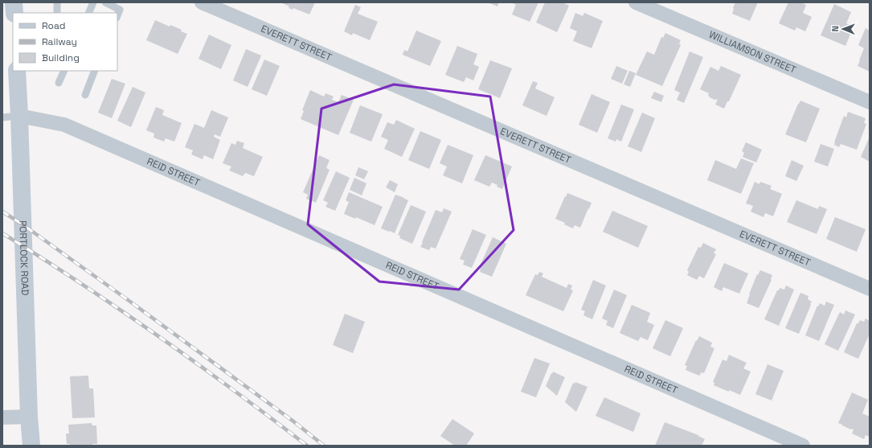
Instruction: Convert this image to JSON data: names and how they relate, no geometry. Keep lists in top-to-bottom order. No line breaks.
{"streets":{"main road":["PORTLOCK ROAD"],"street":["EVERETT STREET","WILLIAMSON STREET","REID STREET"]},"crossings":[["REID STREET","PORTLOCK ROAD"]],"legend":["Road","Railway","Building"],"north":"left"}
